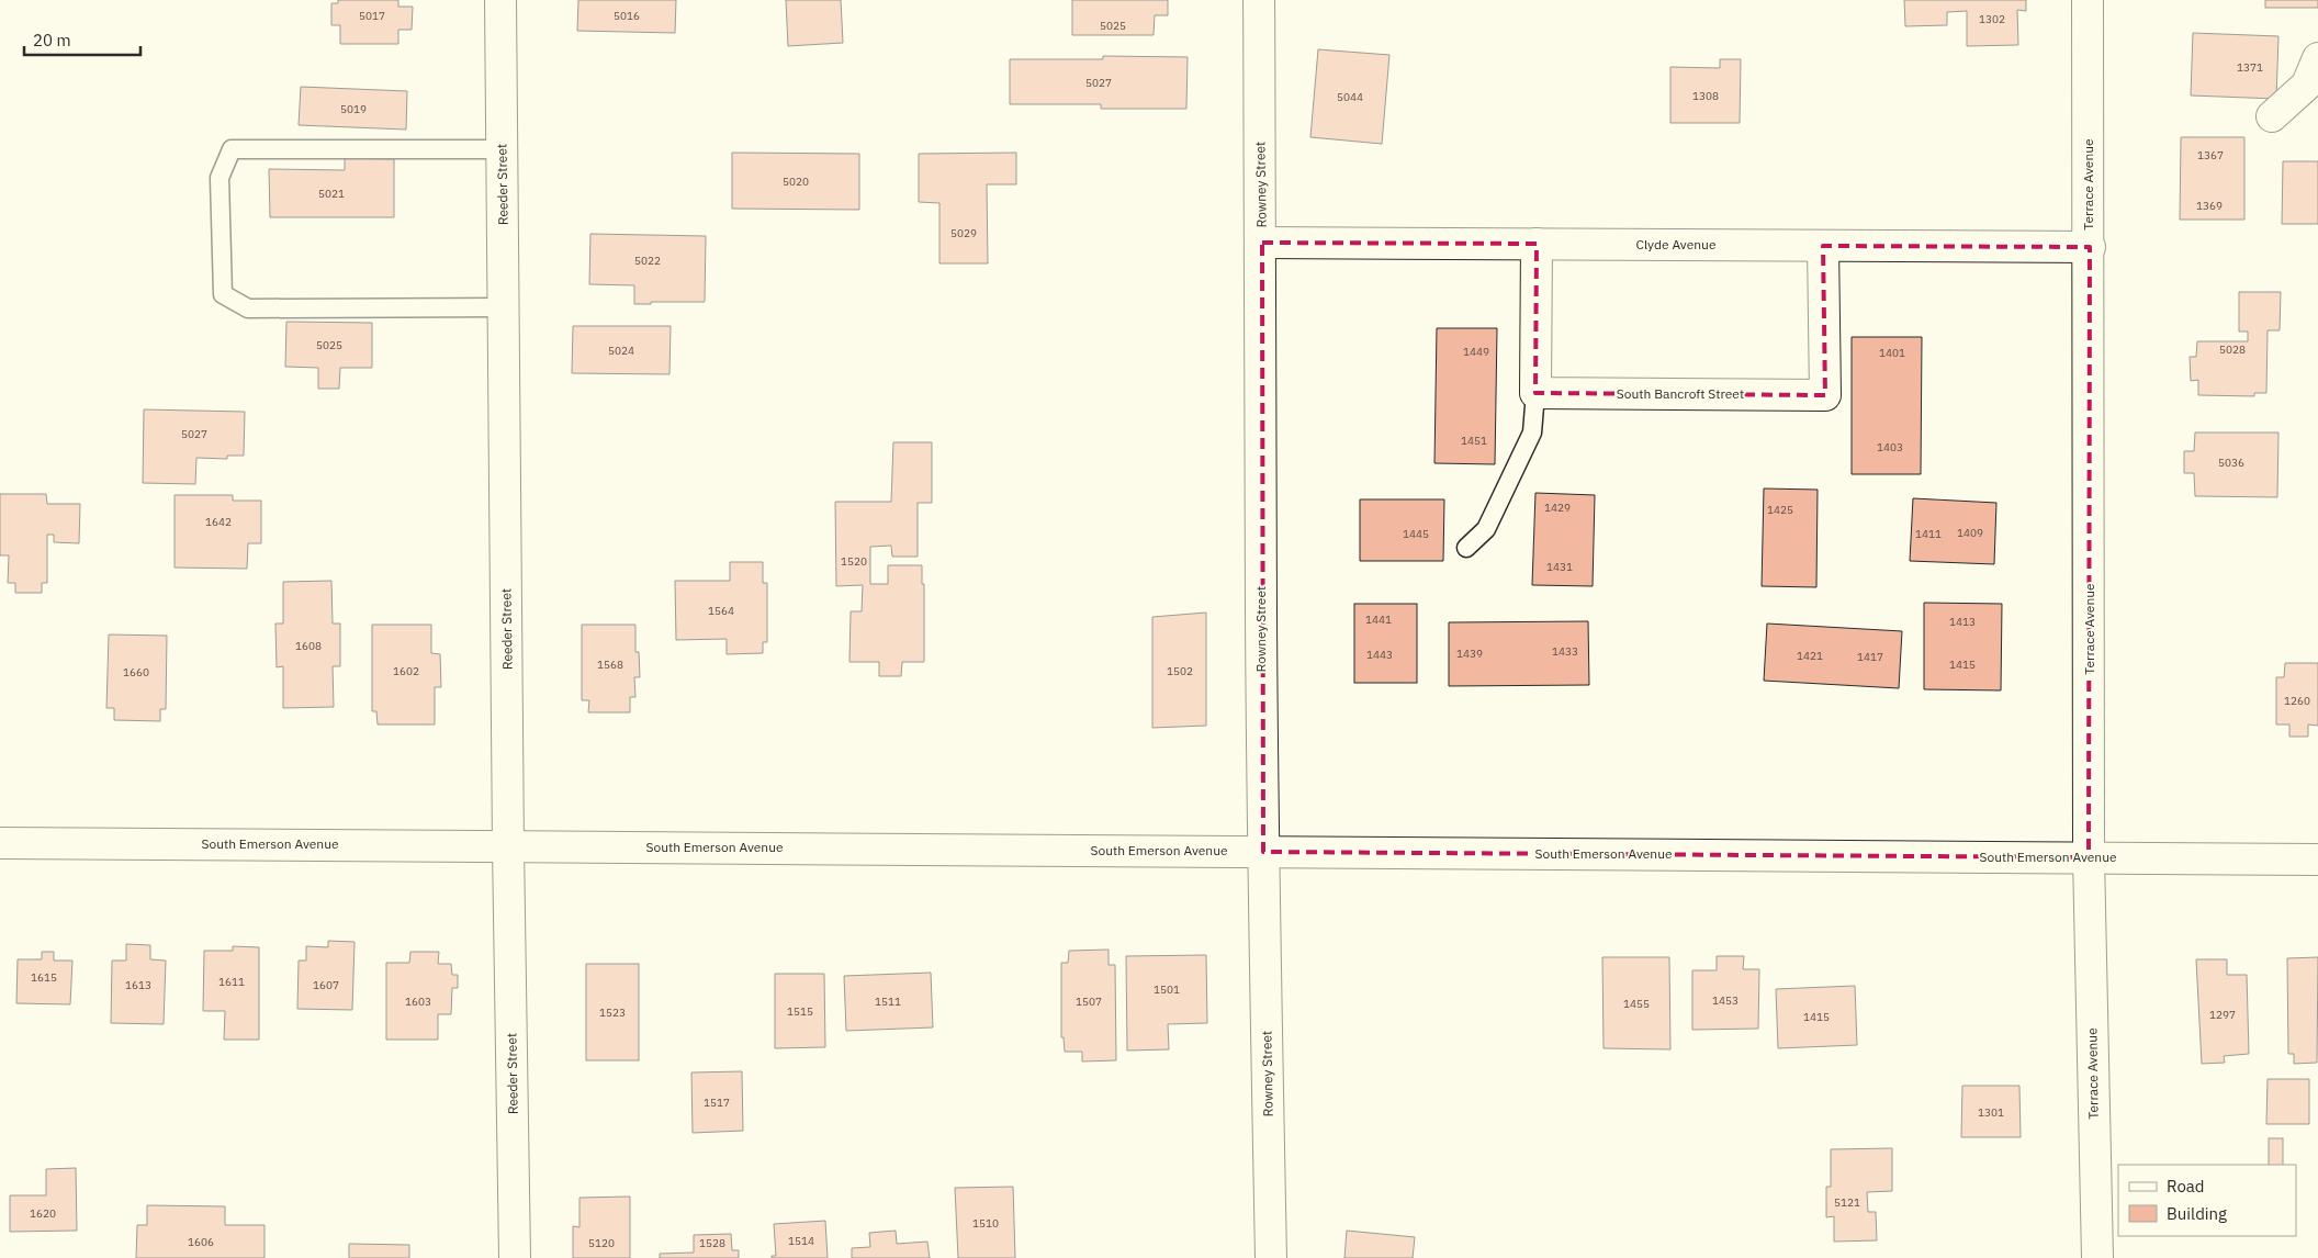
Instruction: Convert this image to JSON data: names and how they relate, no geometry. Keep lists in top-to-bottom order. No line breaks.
{"streets":{"street":["Reeder Street","Rowney Street","Terrace Avenue","Clyde Avenue","South Bancroft Street","South Emerson Avenue"]},"crossings":[["Reeder Street","South Emerson Avenue"],["Rowney Street","Clyde Avenue"],["Rowney Street","South Emerson Avenue"],["Terrace Avenue","Clyde Avenue"],["Terrace Avenue","South Emerson Avenue"],["Clyde Avenue","South Bancroft Street"]],"house_numbers":["5017","5016","1302","5025","1371","5027","1308","5044","5019","1367","5020","5021","1369","5029","5022","5025","5028","5024","1449","1401","5027","1451","1403","5036","1429","1425","1642","1409","1445","1411","1520","1431","1564","1441","1413","1608","1433","1439","1443","1421","1417","1568","1415","1602","1502","1660","1260","1615","1611","1613","1607","1501","1453","1603","1511","1507","1455","1515","1523","1297","1415","1517","1301","5121","1620","1510","1514","1606","5120","1528"],"legend":["Road","Building"],"scale_bar":"20 m"}
